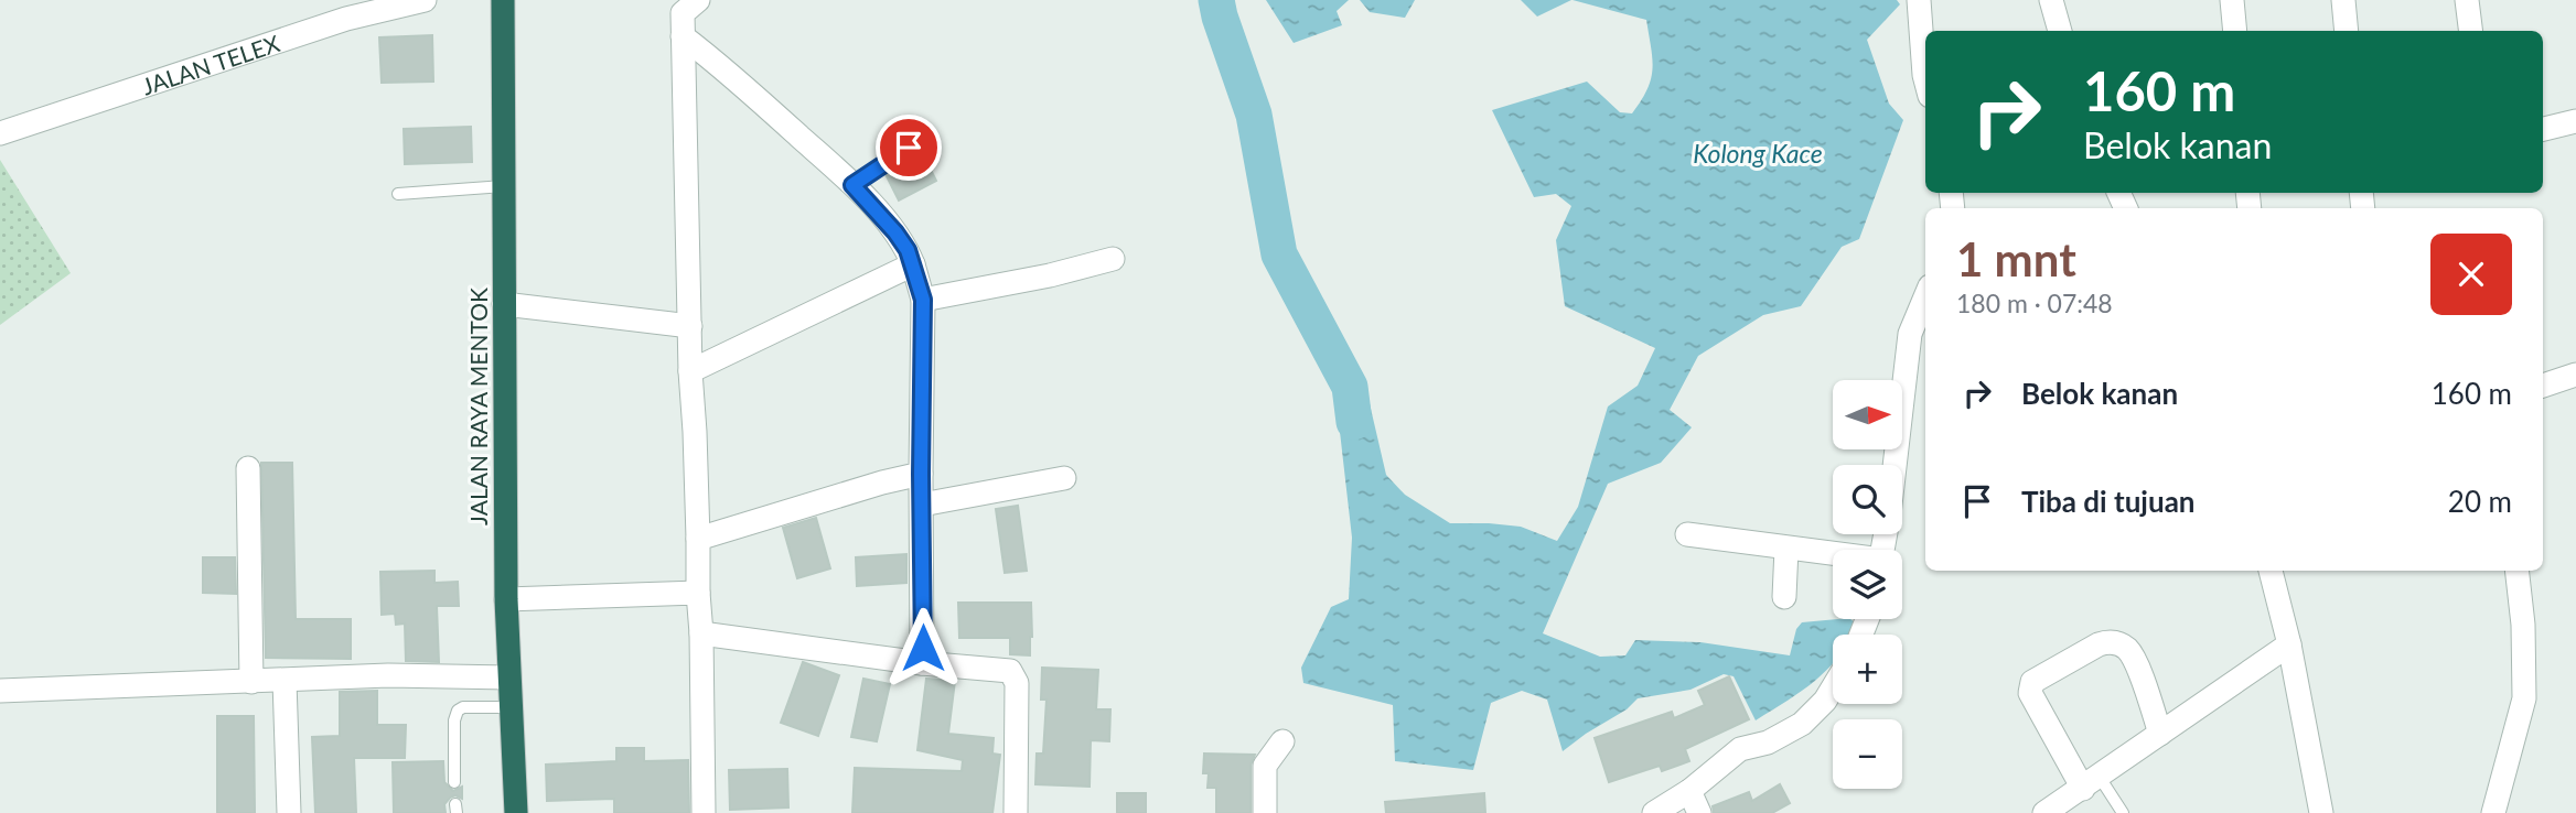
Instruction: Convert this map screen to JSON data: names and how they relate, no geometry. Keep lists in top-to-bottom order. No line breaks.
{"streets":{"highway":["JALAN RAYA MENTOK"],"street":["JALAN TELEX"]},"water":["Kolong Kace"],"north":"right","page":{"turn":["160 m","Belok kanan"],"heading":["1 mnt","180 m · 07:48"],"list":[{"name":"Belok kanan","value":"160 m"},{"name":"Tiba di tujuan","value":"20 m"}],"map_buttons":["+","−"]}}
